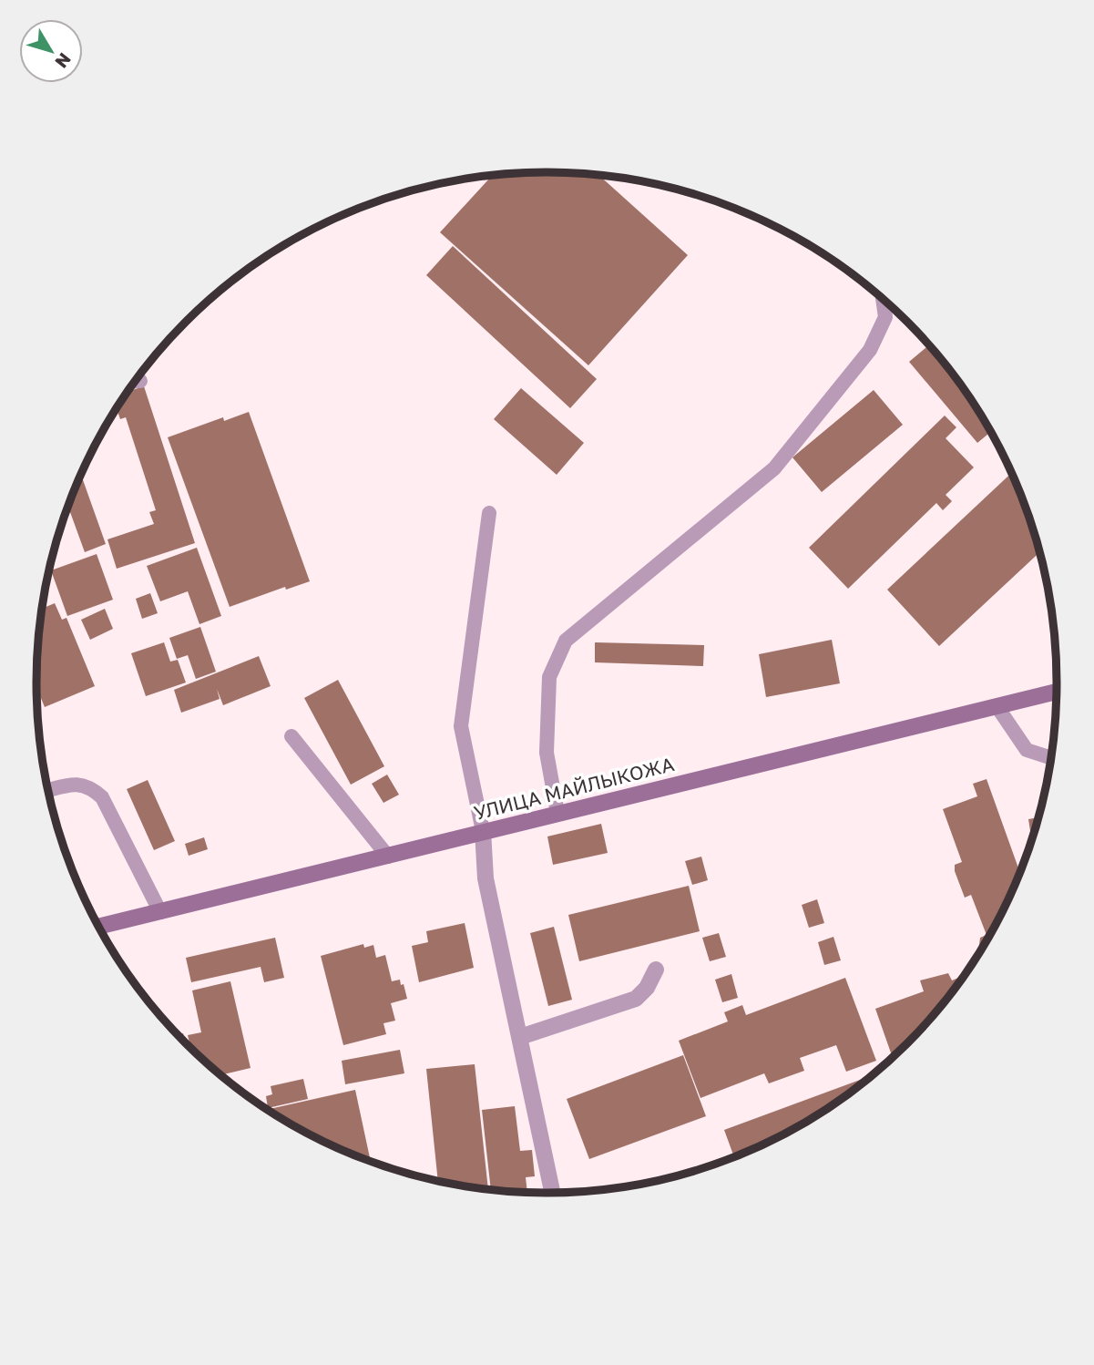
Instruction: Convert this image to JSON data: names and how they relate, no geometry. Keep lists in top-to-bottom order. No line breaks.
{"streets":{"street":["УЛИЦА МАЙЛЫКОЖА"]},"north":"bottom right"}
